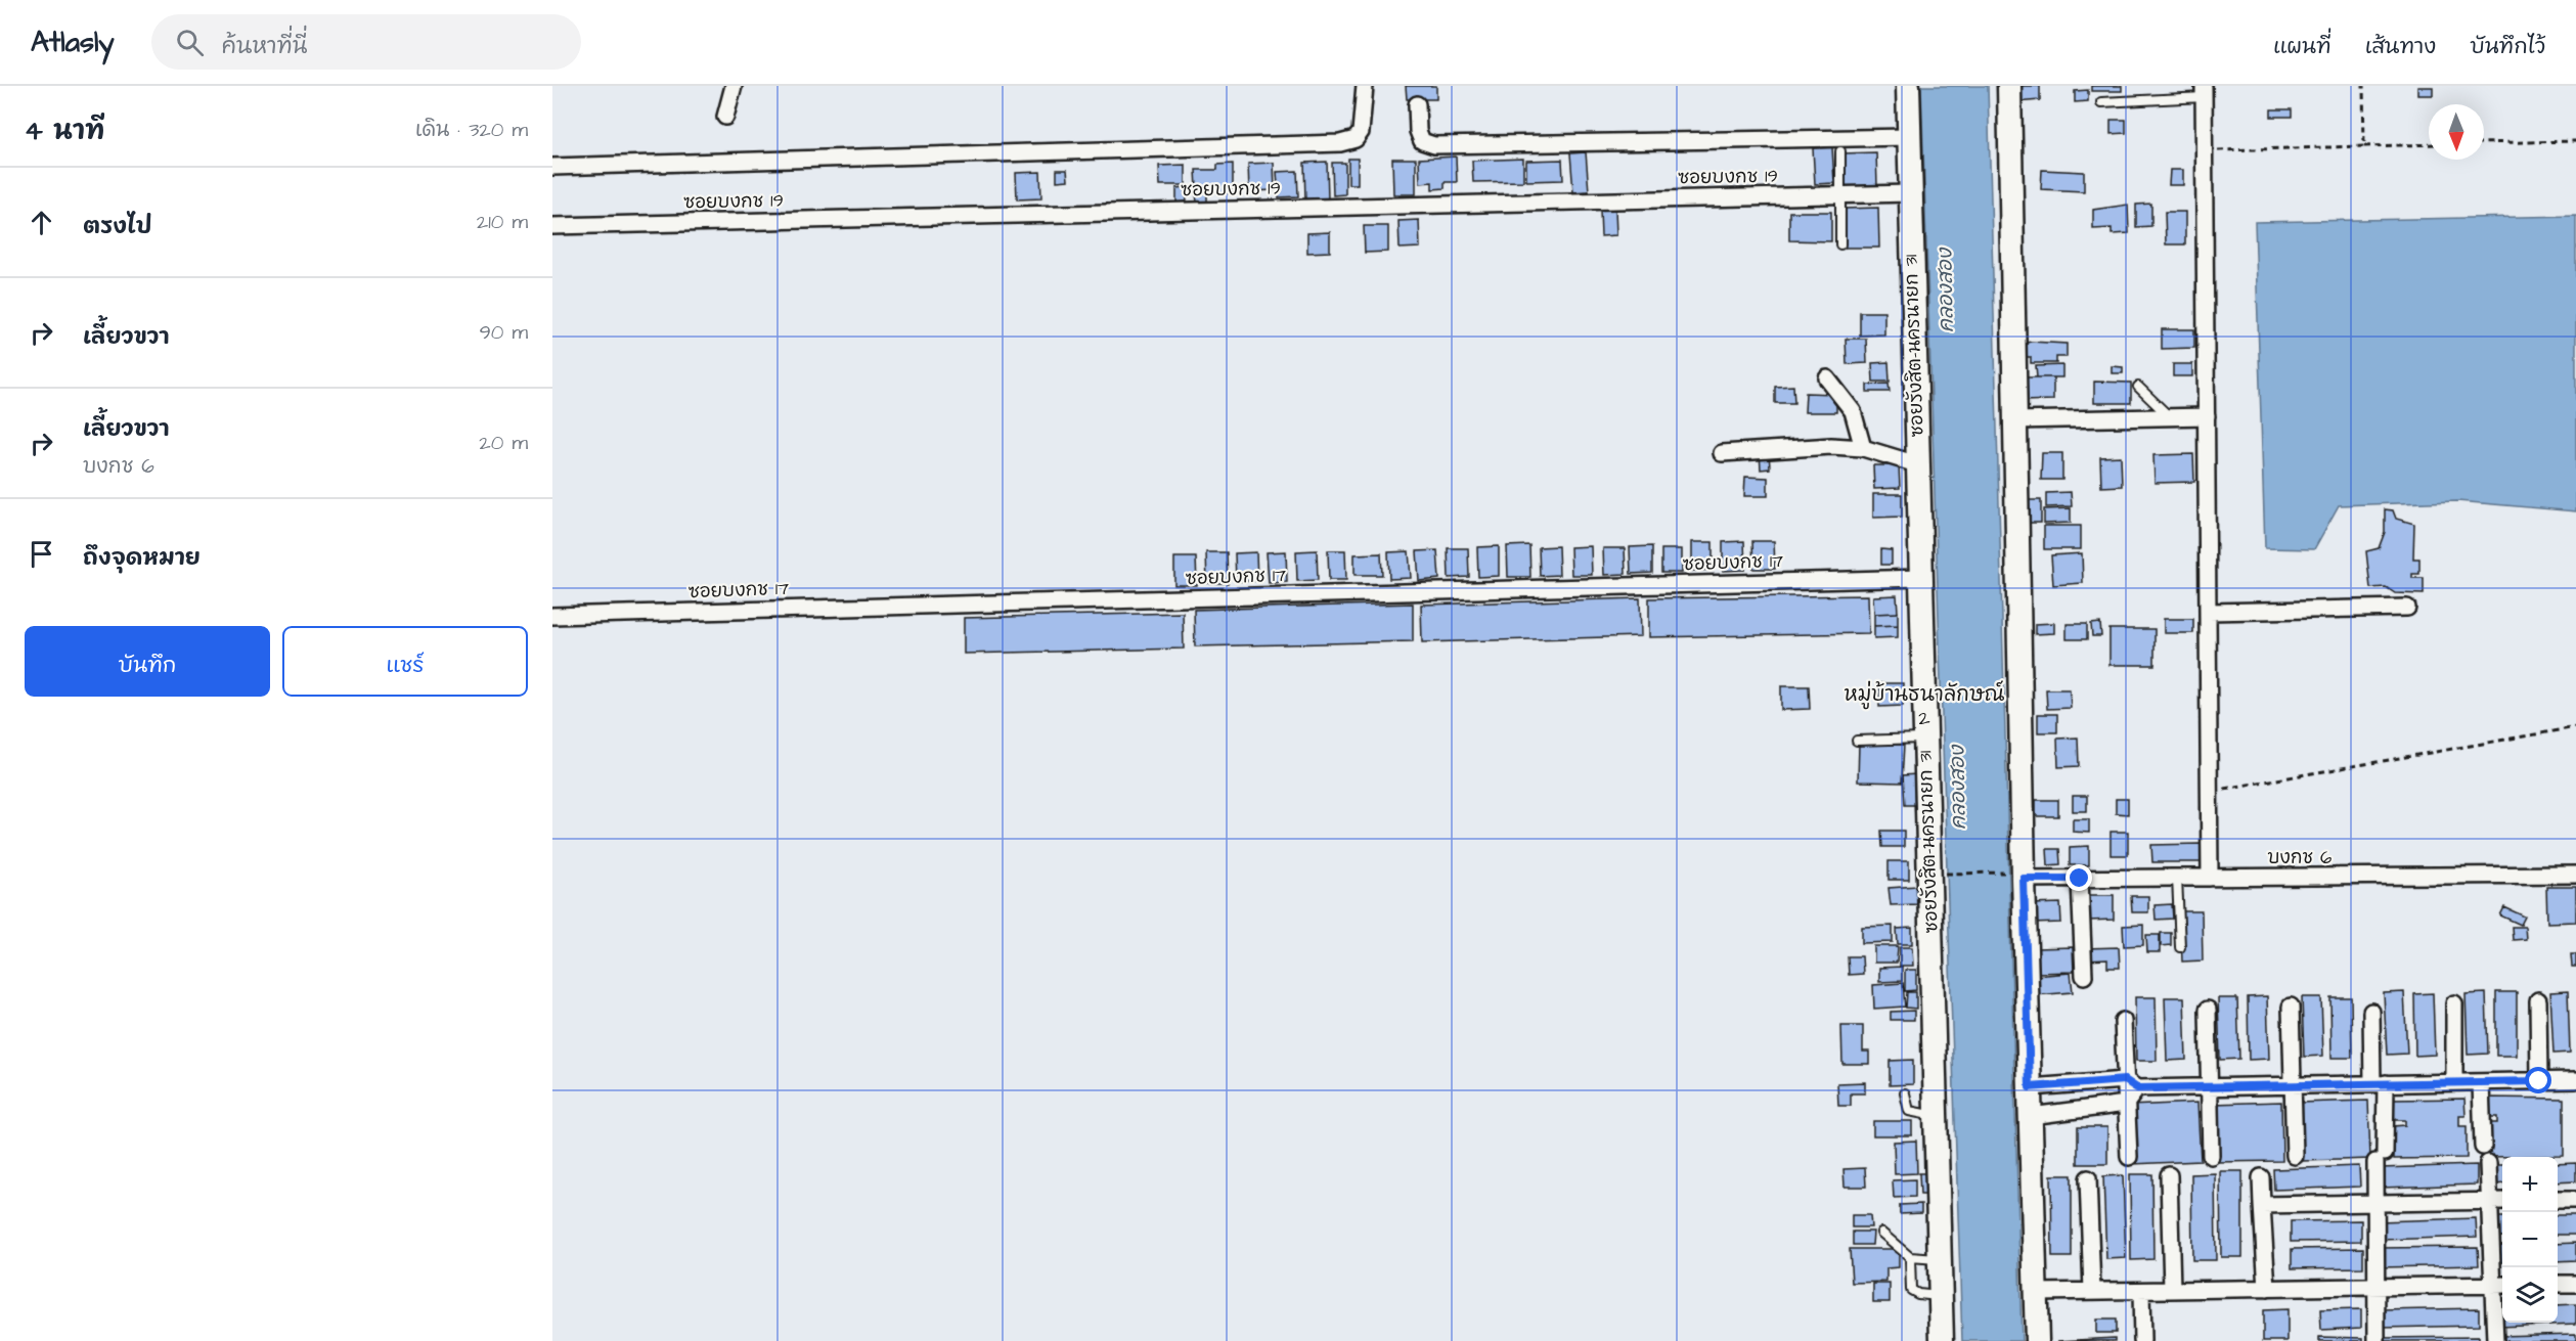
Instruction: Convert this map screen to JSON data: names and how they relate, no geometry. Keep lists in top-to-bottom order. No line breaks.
{"streets":{"street":["ซอยบงกช 19","ซอยรังสิต-นครนายก 31","ซอยบงกช 17","บงกช 6"]},"crossings":[["ซอยบงกช 19","ซอยรังสิต-นครนายก 31"],["ซอยรังสิต-นครนายก 31","ซอยบงกช 17"]],"districts":["หมู่บ้านธนาลักษณ์ 2"],"water":["คลองสอง"],"north":"bottom","page":{"header":"Atlasly","search":"ค้นหาที่นี่","nav":["แผนที่","เส้นทาง","บันทึกไว้"],"heading":["4 นาที","เดิน · 320 m"],"list":[["ตรงไป","210 m"],["เลี้ยวขวา","90 m"],["เลี้ยวขวา","บงกช 6","20 m"],"ถึงจุดหมาย"],"buttons":["บันทึก","แชร์"],"map_buttons":["+","−"]}}
